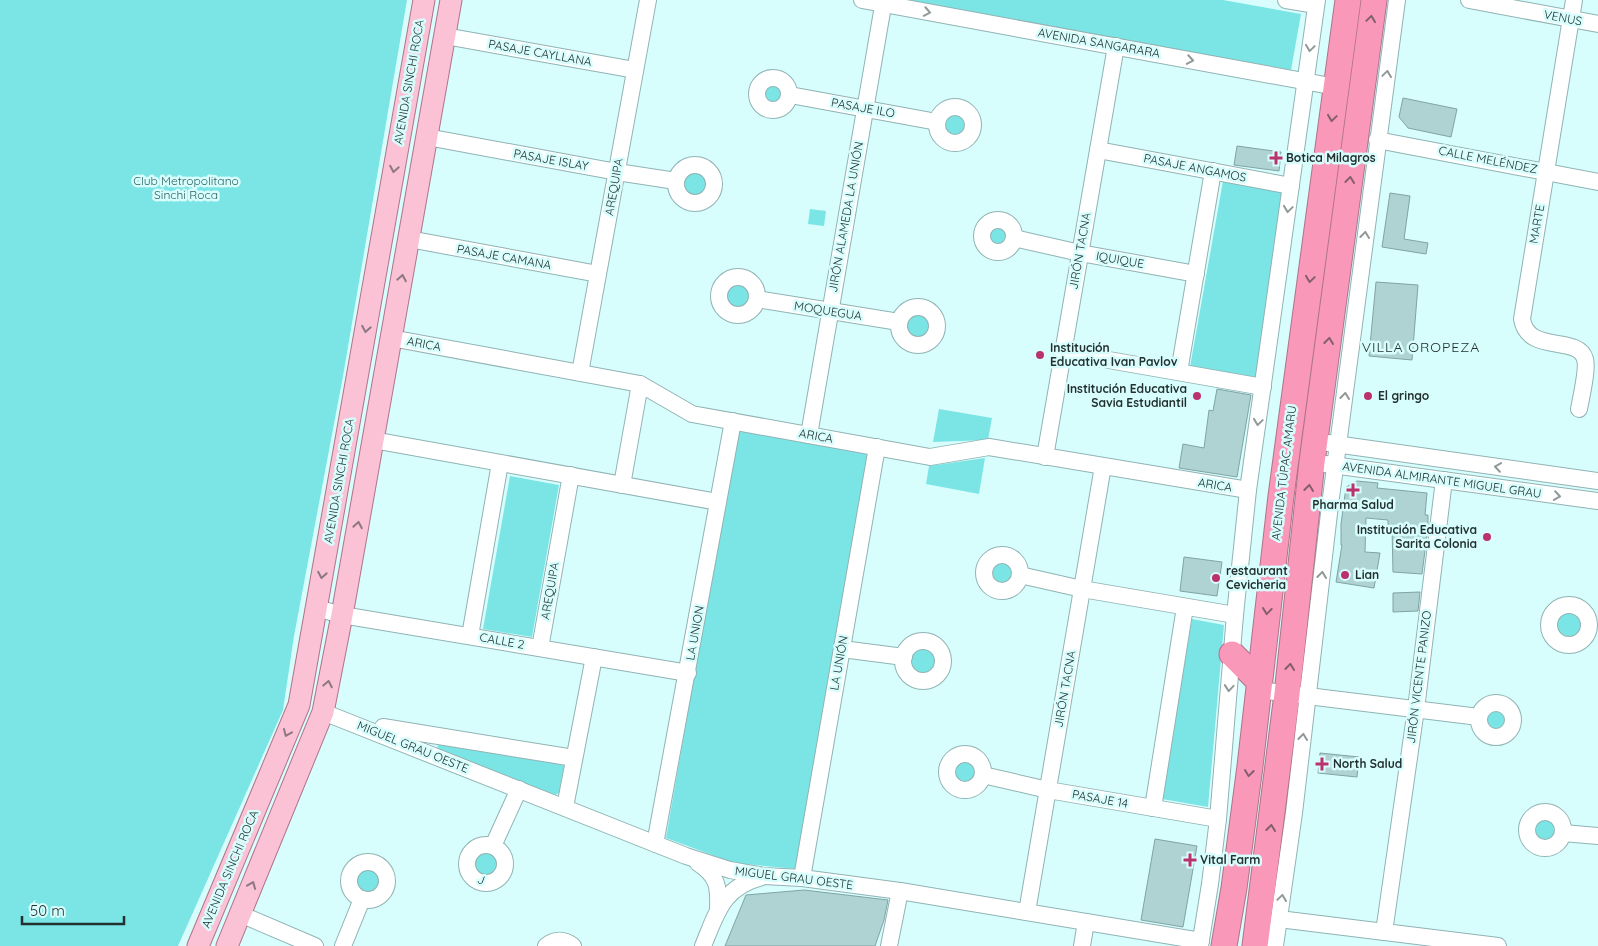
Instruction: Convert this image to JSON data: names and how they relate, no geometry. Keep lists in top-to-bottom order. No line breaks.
{"streets":{"highway":["AVENIDA TÚPAC AMARU"],"main road":["AVENIDA SINCHI ROCA"],"street":["VENUS","AVENIDA SANGARARA","PASAJE CAYLLANA","PASAJE ILO","PASAJE ISLAY","CALLE MELÉNDEZ","PASAJE ANGAMOS","AREQUIPA","JIRÓN ALAMEDA LA UNIÓN","MARTE","JIRÓN TACNA","PASAJE CAMANA","IQUIQUE","MOQUEGUA","ARICA","AVENIDA ALMIRANTE MIGUEL GRAU","LA UNION","CALLE 2","LA UNIÓN","JIRÓN VICENTE PANIZO","MIGUEL GRAU OESTE","PASAJE 14"]},"crossings":[["VENUS","MARTE"],["AVENIDA SANGARARA","JIRÓN ALAMEDA LA UNIÓN"],["AVENIDA SANGARARA","JIRÓN TACNA"],["AVENIDA SANGARARA","AVENIDA TÚPAC AMARU"],["PASAJE CAYLLANA","AVENIDA SINCHI ROCA"],["PASAJE CAYLLANA","AREQUIPA"],["AVENIDA SINCHI ROCA","PASAJE ISLAY"],["AVENIDA SINCHI ROCA","PASAJE CAMANA"],["AVENIDA SINCHI ROCA","ARICA"],["AVENIDA SINCHI ROCA","CALLE 2"],["AVENIDA SINCHI ROCA","MIGUEL GRAU OESTE"],["PASAJE ILO","JIRÓN ALAMEDA LA UNIÓN"],["PASAJE ISLAY","AREQUIPA"],["CALLE MELÉNDEZ","MARTE"],["PASAJE ANGAMOS","JIRÓN TACNA"],["AREQUIPA","PASAJE CAMANA"],["AREQUIPA","ARICA"],["AREQUIPA","CALLE 2"],["JIRÓN ALAMEDA LA UNIÓN","MOQUEGUA"],["JIRÓN ALAMEDA LA UNIÓN","ARICA"],["JIRÓN TACNA","IQUIQUE"],["JIRÓN TACNA","ARICA"],["JIRÓN TACNA","MIGUEL GRAU OESTE"],["JIRÓN TACNA","PASAJE 14"],["ARICA","LA UNION"],["ARICA","LA UNIÓN"],["AVENIDA TÚPAC AMARU","AVENIDA ALMIRANTE MIGUEL GRAU"],["AVENIDA TÚPAC AMARU","MIGUEL GRAU OESTE"],["AVENIDA ALMIRANTE MIGUEL GRAU","JIRÓN VICENTE PANIZO"],["LA UNION","CALLE 2"],["LA UNION","MIGUEL GRAU OESTE"],["LA UNIÓN","MIGUEL GRAU OESTE"]],"one_way":["AVENIDA SANGARARA"],"districts":["VILLA OROPEZA"],"parks":["Club Metropolitano Sinchi Roca"],"places":{"health":["Botica Milagros","Pharma Salud","North Salud","Vital Farm"],"other":["Institución Educativa Ivan Pavlov","Institución Educativa Savia Estudiantil","El gringo","Institución Educativa Sarita Colonia","Lian","restaurant Cevicheria"]},"scale_bar":"50 m"}
